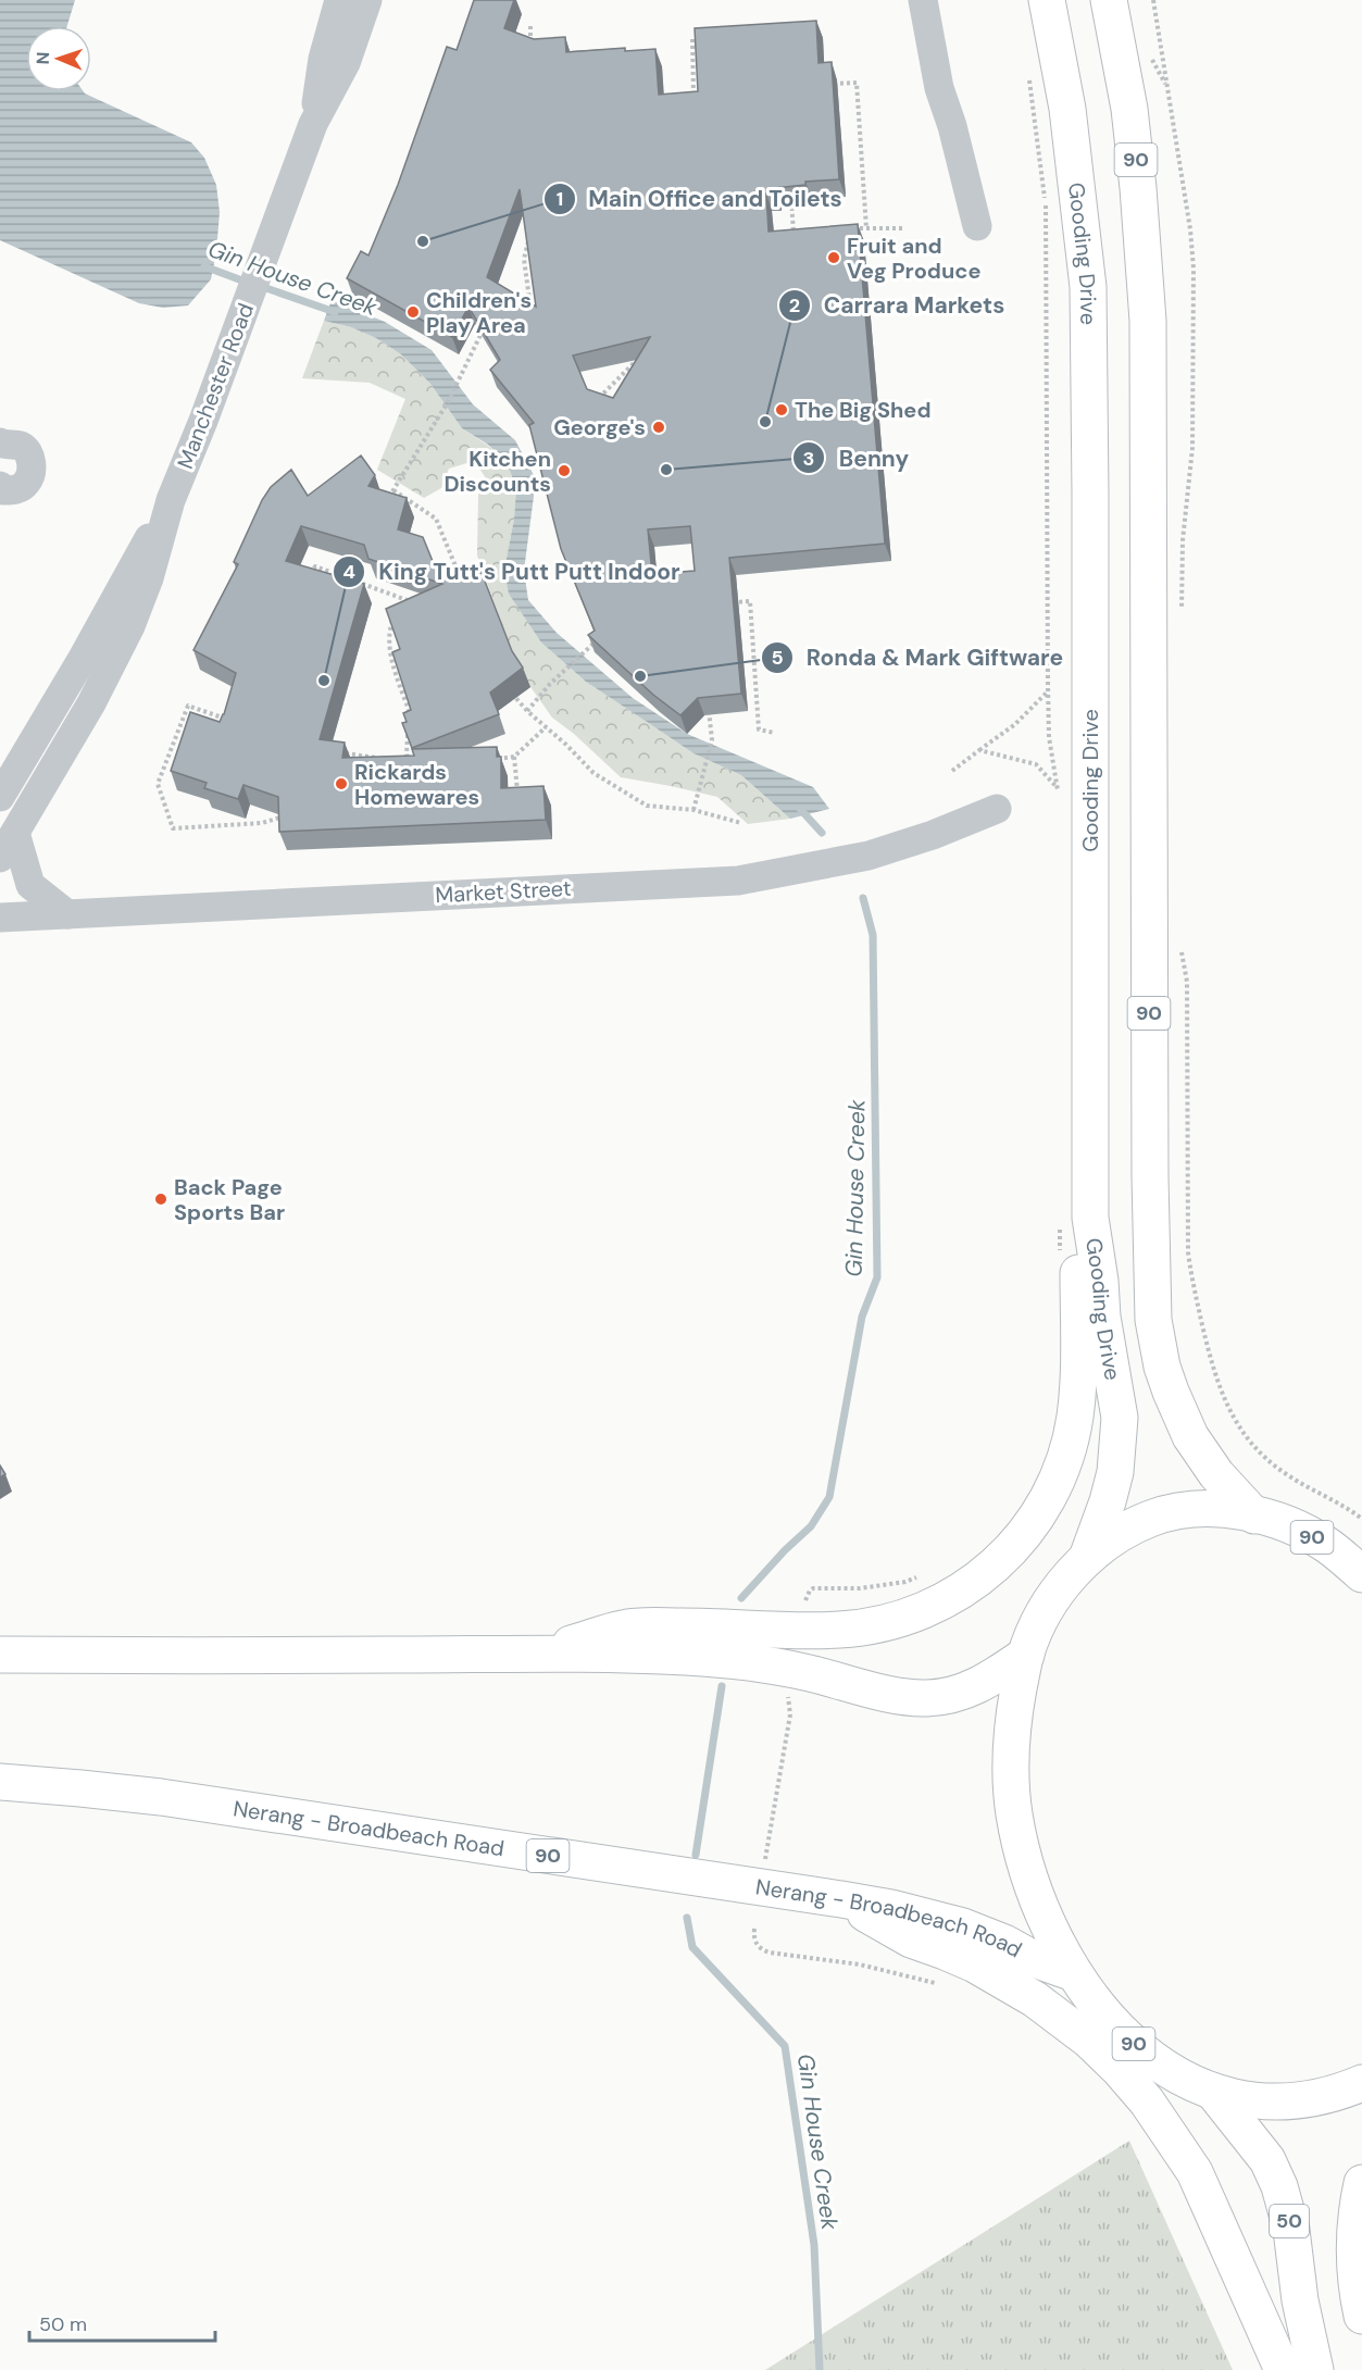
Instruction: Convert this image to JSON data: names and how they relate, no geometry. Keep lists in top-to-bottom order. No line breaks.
{"streets":{"main road":["90","Gooding Drive","Nerang - Broadbeach Road","50"],"street":["Manchester Road","Market Street"]},"crossings":[["90","Nerang - Broadbeach Road"],["90","50"]],"water":["Gin House Creek"],"places":["Main Office and Toilets","Fruit and Veg Produce","Children's Play Area","The Big Shed","Carrara Markets","George's","Benny","Kitchen Discounts","Ronda & Mark Giftware","King Tutt's Putt Putt Indoor","Rickards Homewares","Back Page Sports Bar"],"scale_bar":"50 m","north":"left"}
